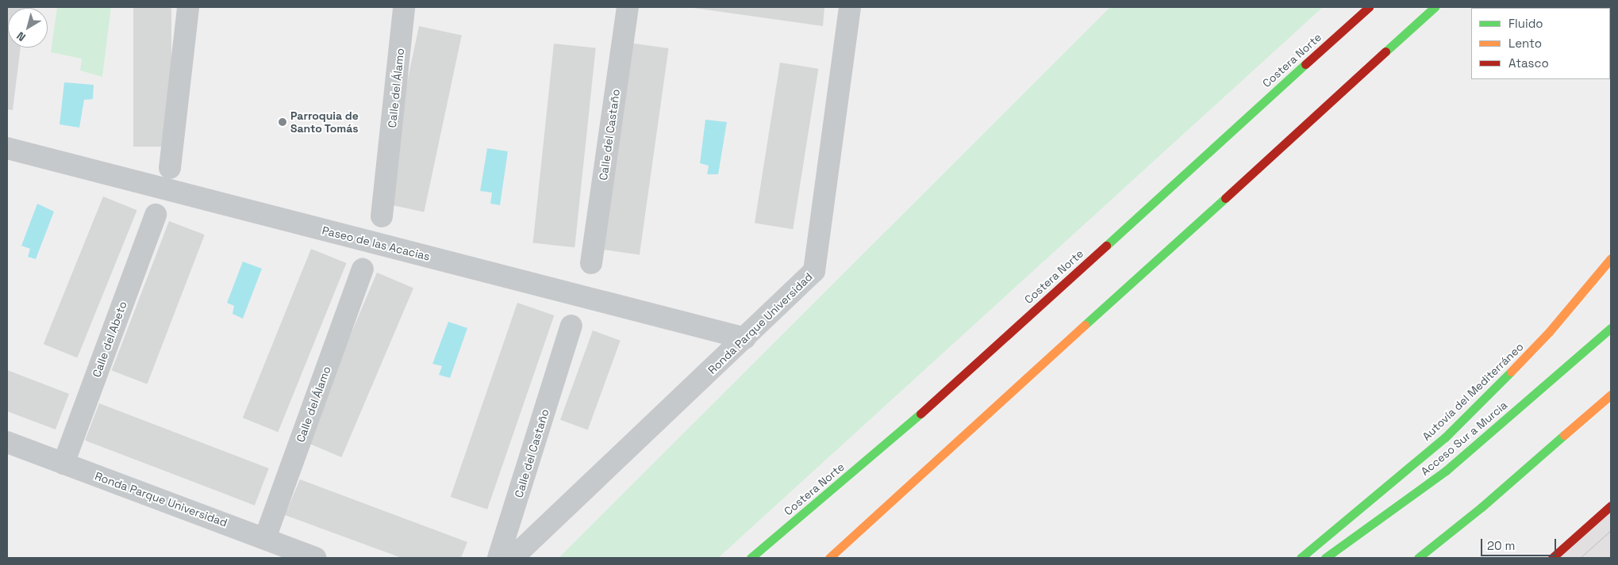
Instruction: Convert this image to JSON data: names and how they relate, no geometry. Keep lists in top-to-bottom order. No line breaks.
{"streets":{"main road":["Costera Norte","Autovía del Mediterráneo","Acceso Sur a Murcia"],"street":["Calle del Álamo","Calle del Castaño","Paseo de las Acacias","Ronda Parque Universidad","Calle del Abeto"]},"crossings":[["Calle del Álamo","Ronda Parque Universidad"],["Paseo de las Acacias","Ronda Parque Universidad"],["Ronda Parque Universidad","Calle del Abeto"]],"places":["Parroquia de Santo Tomás"],"legend":["Fluido","Lento","Atasco"],"scale_bar":"20 m","north":"bottom left"}
